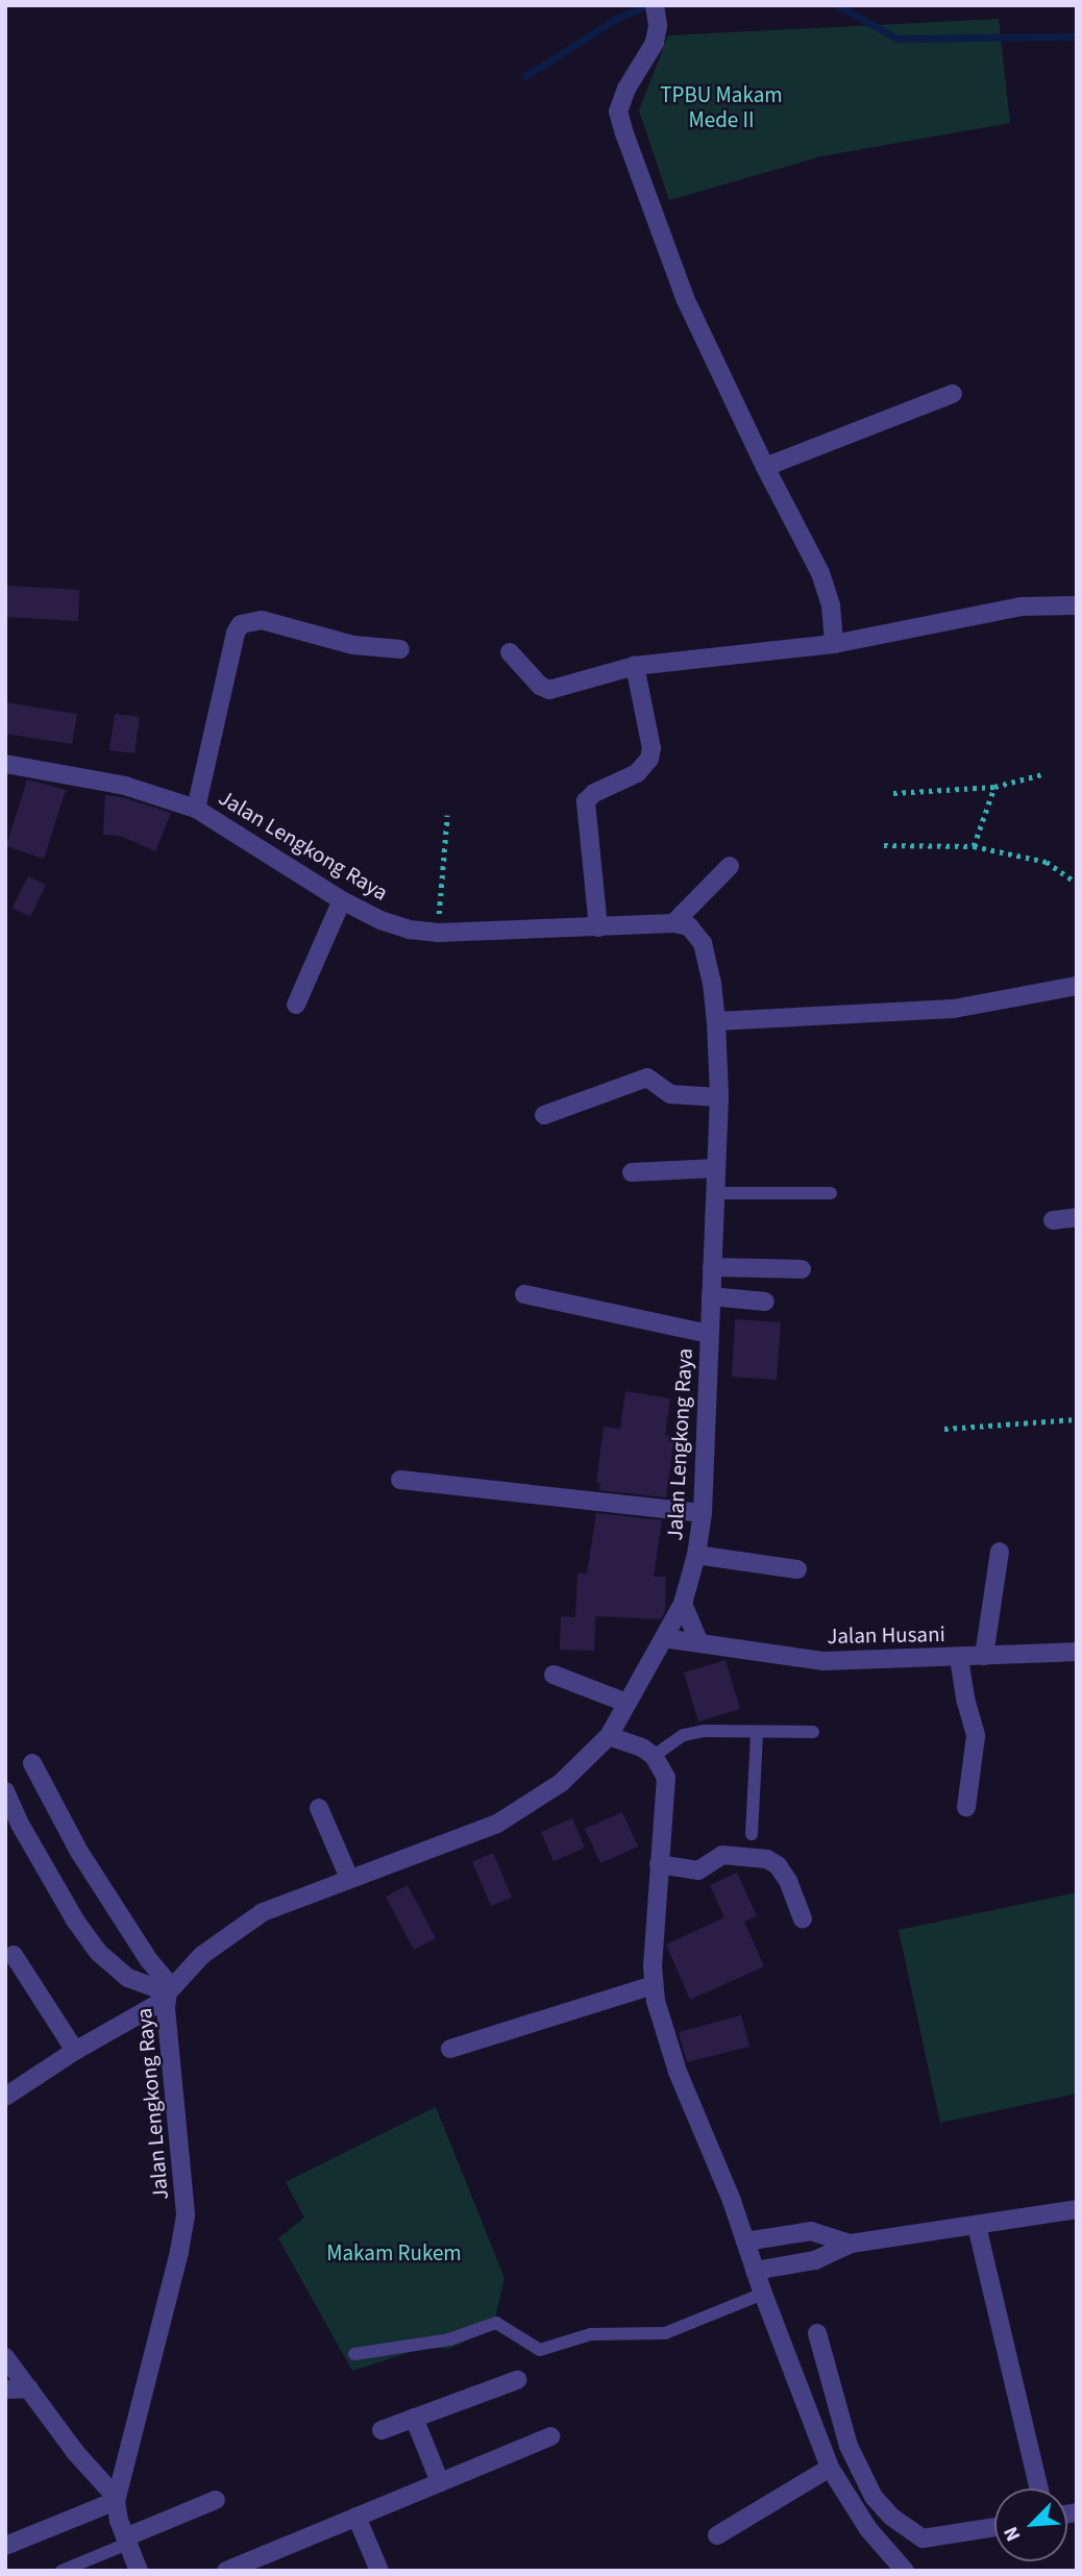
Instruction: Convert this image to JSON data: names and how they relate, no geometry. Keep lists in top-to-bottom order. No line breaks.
{"streets":{"street":["Jalan Lengkong Raya","Jalan Husani"]},"crossings":[["Jalan Lengkong Raya","Jalan Husani"]],"parks":["TPBU Makam Mede II","Makam Rukem"],"north":"bottom left"}
